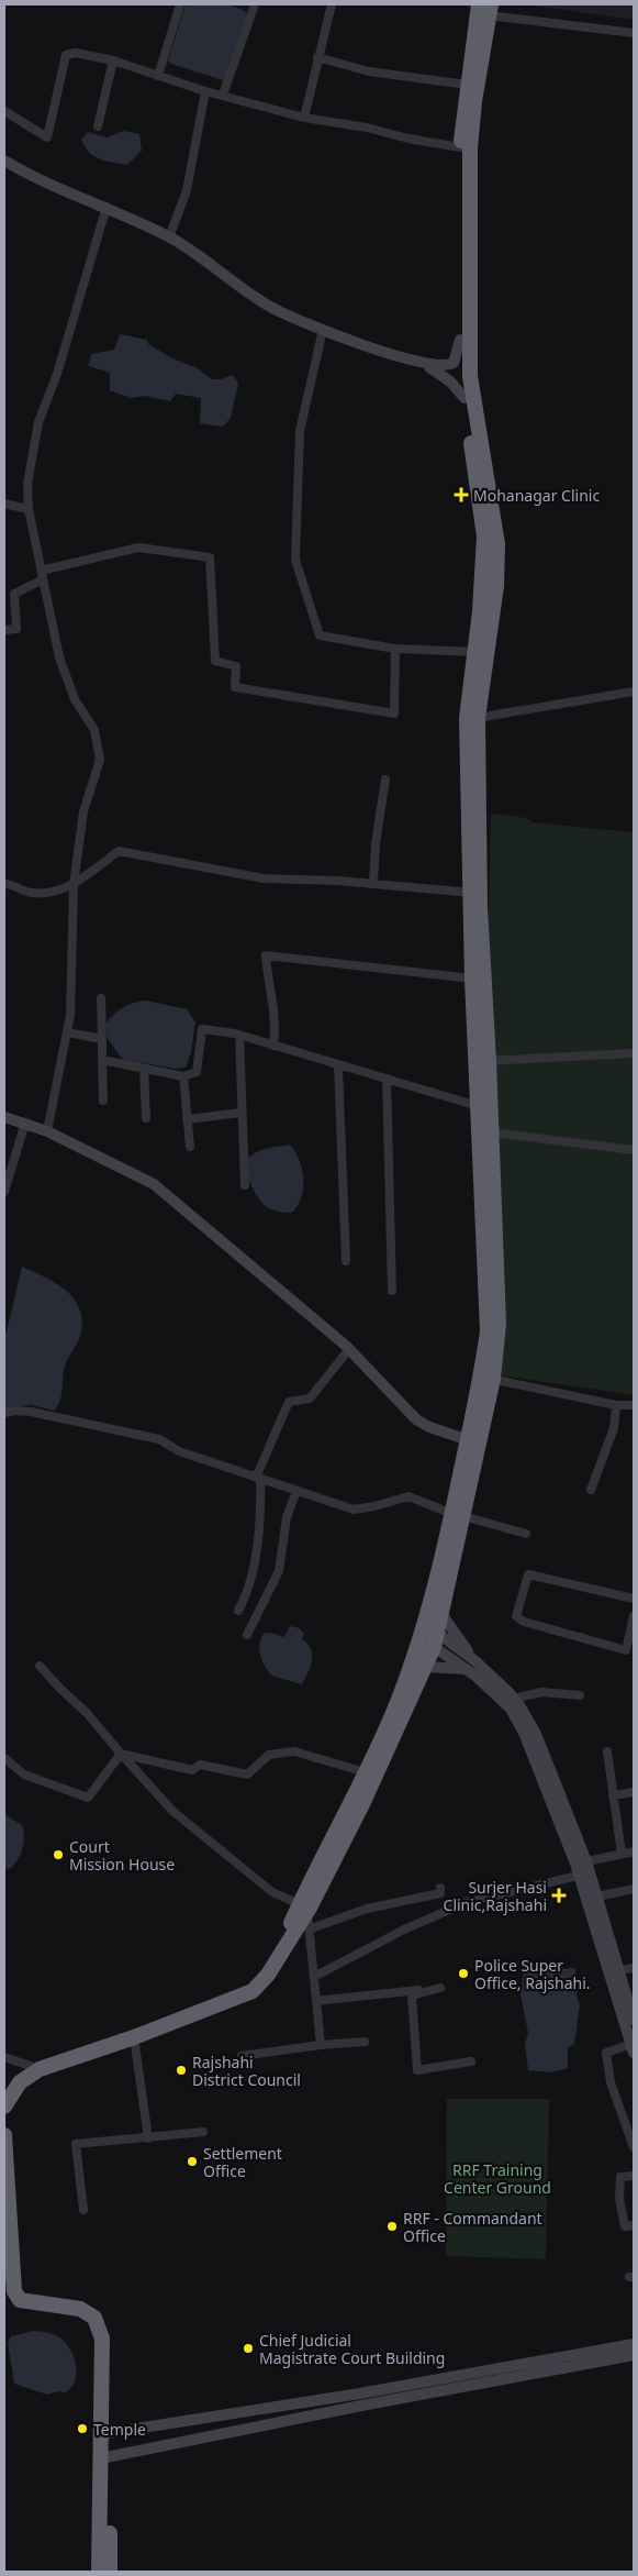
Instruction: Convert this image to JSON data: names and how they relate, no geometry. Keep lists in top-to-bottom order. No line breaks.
{"parks":["RRF Training Center Ground"],"places":{"health":["Mohanagar Clinic","Surjer Hasi Clinic,Rajshahi"],"other":["Court Mission House","Police Super Office, Rajshahi.","Rajshahi District Council","Settlement Office","RRF - Commandant Office","Chief Judicial Magistrate Court Building","Temple"]}}
